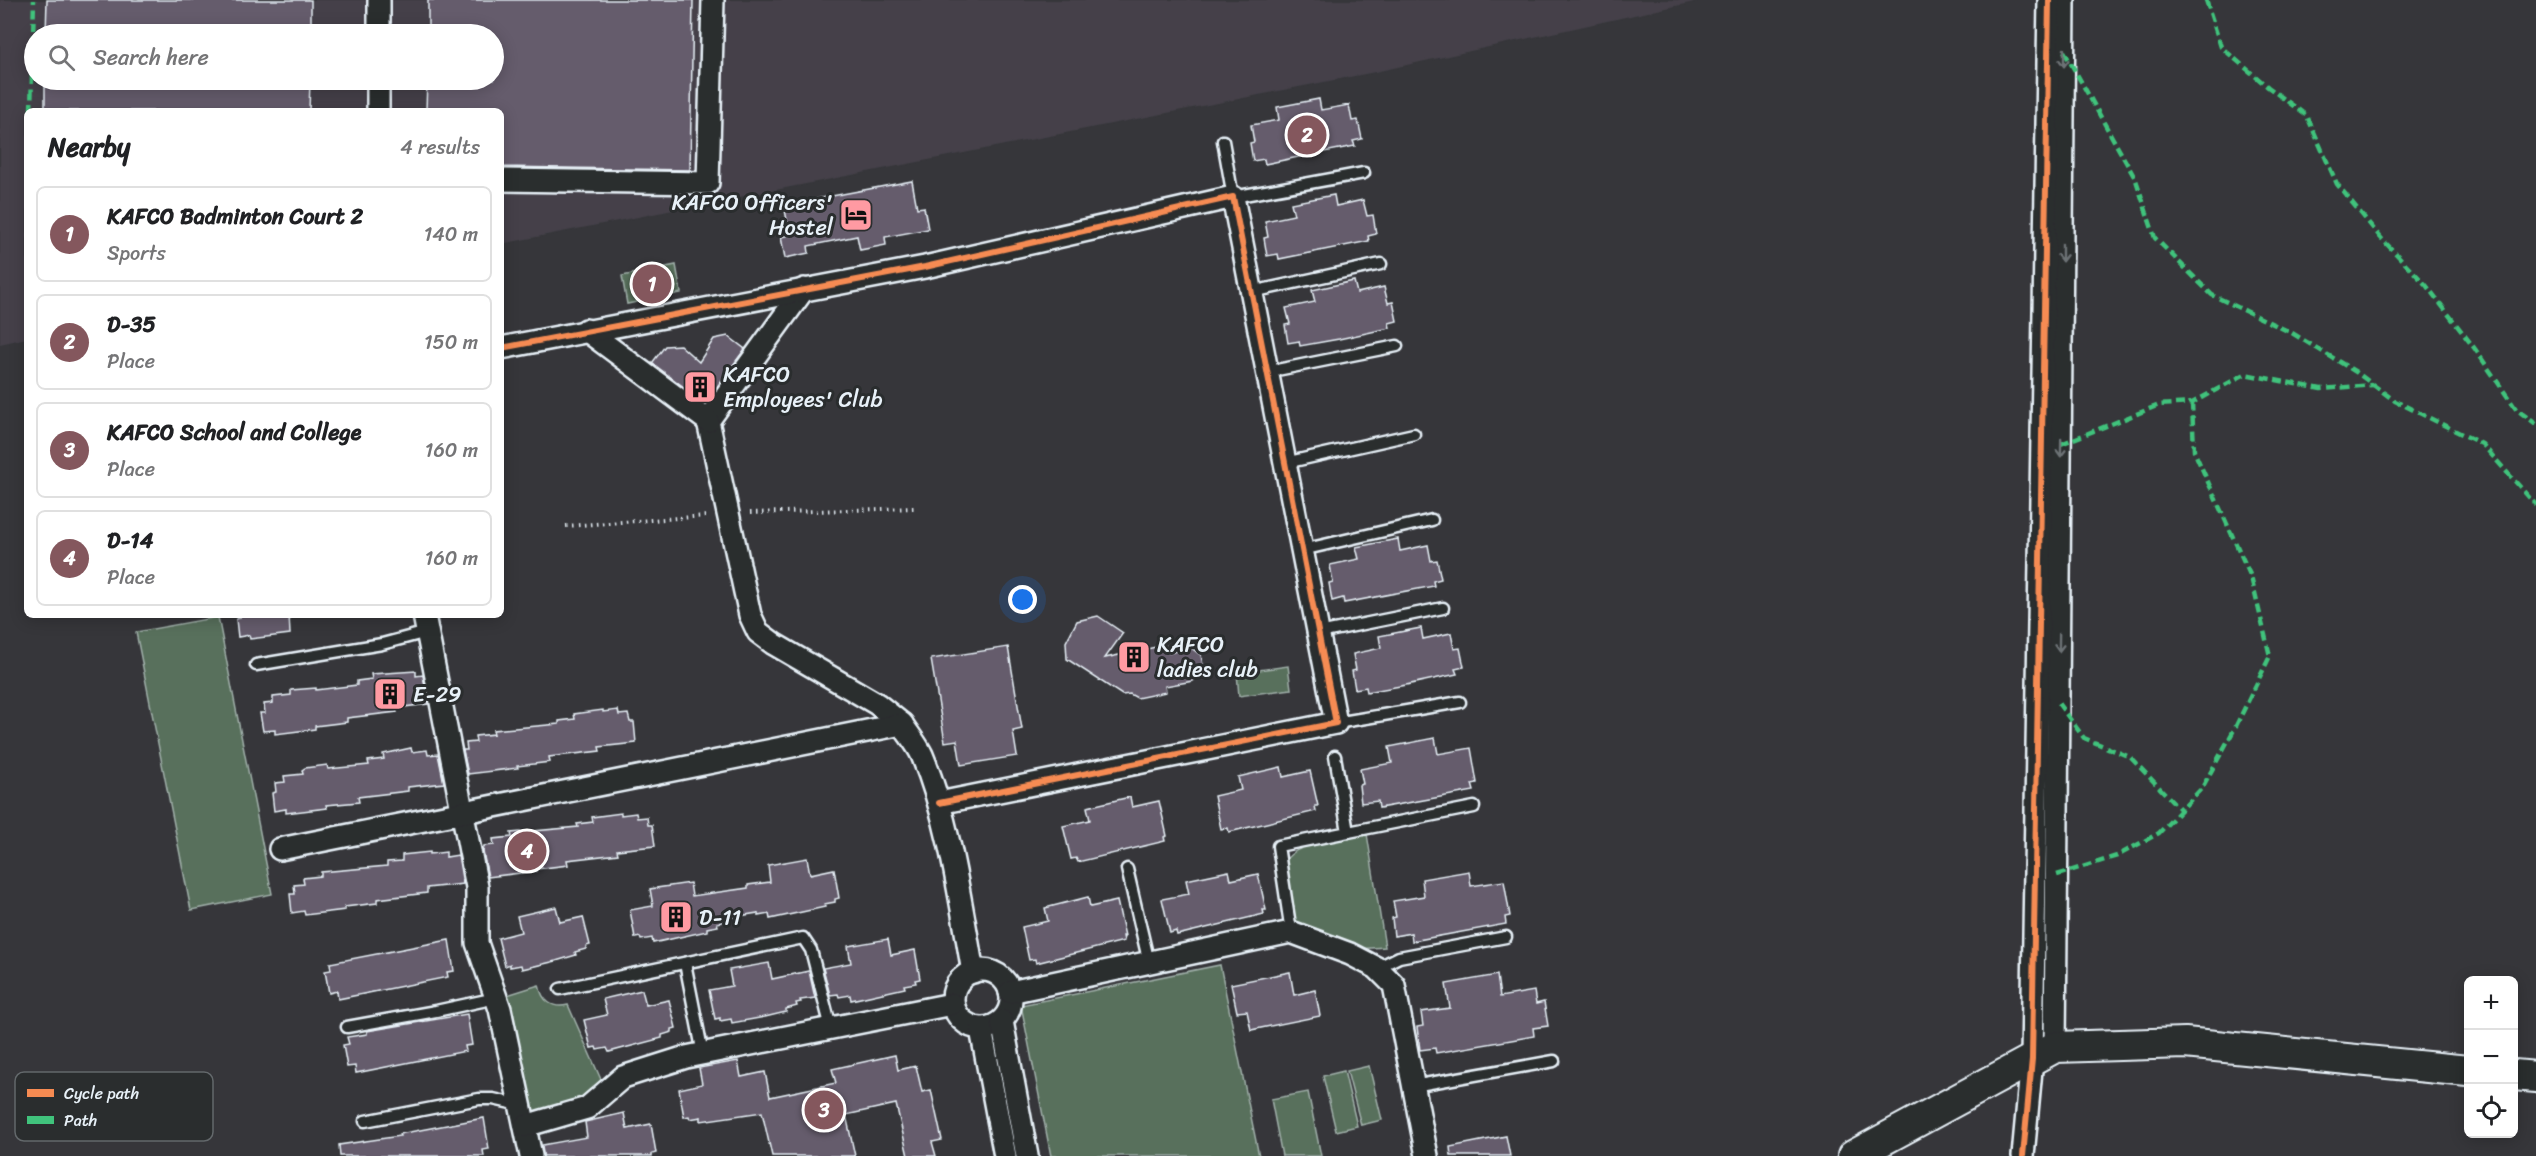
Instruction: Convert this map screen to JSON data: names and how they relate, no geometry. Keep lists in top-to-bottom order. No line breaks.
{"places":{"hotel":["KAFCO Officers' Hostel"],"building":["KAFCO Employees' Club","KAFCO ladies club","E-29","D-11"]},"legend":["Cycle path","Path"],"page":{"search":"Search here","heading":["Nearby","4 results"],"pins":["2","1","4","3"],"list":[{"mark":"1","name":"KAFCO Badminton Court 2","note":"Sports","value":"140 m"},{"mark":"2","name":"D-35","note":"Place","value":"150 m"},{"mark":"3","name":"KAFCO School and College","note":"Place","value":"160 m"},{"mark":"4","name":"D-14","note":"Place","value":"160 m"}],"map_buttons":["+","−"]}}
